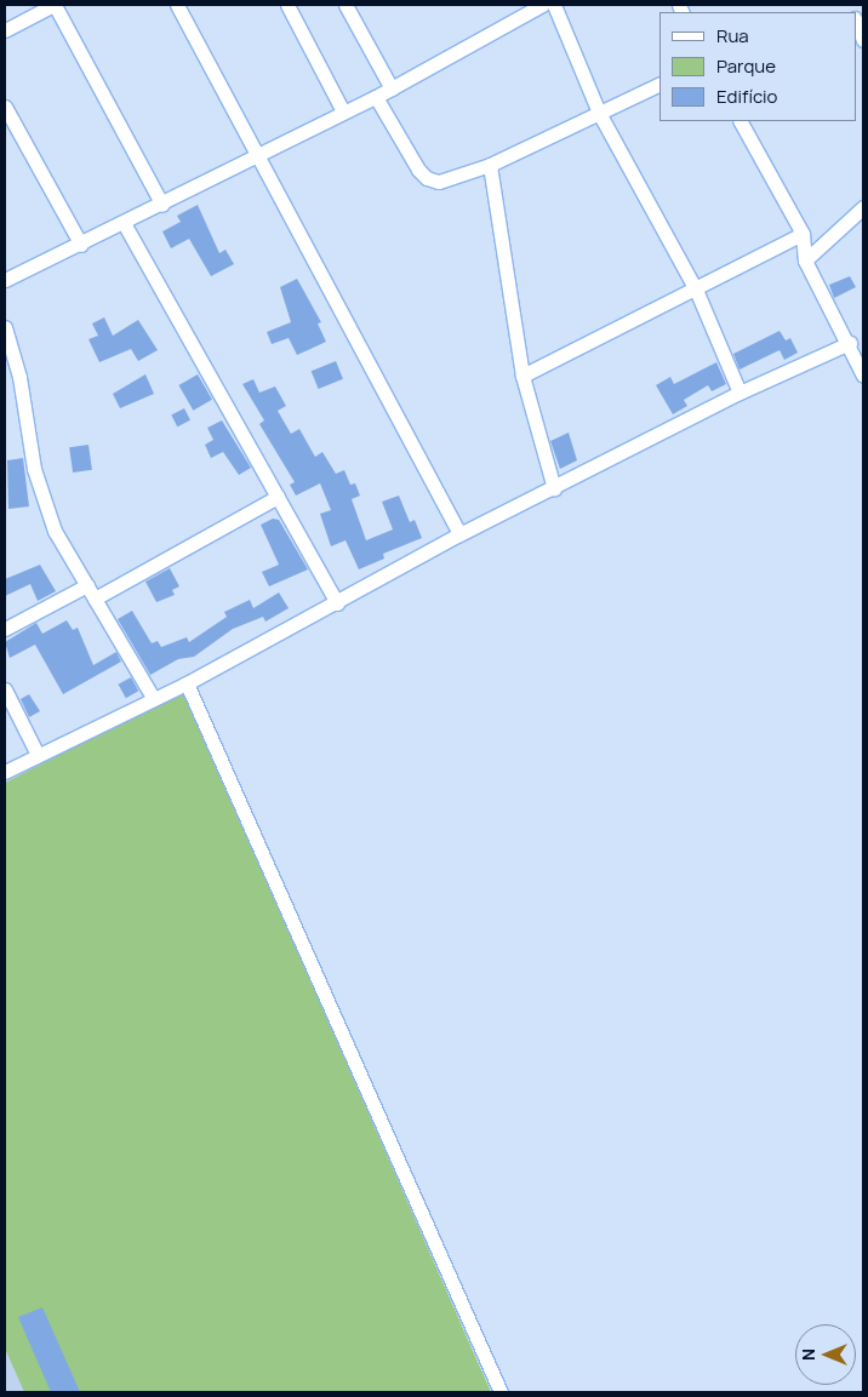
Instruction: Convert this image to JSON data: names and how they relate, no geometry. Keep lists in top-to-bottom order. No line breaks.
{"legend":["Rua","Parque","Edifício"],"north":"left"}
